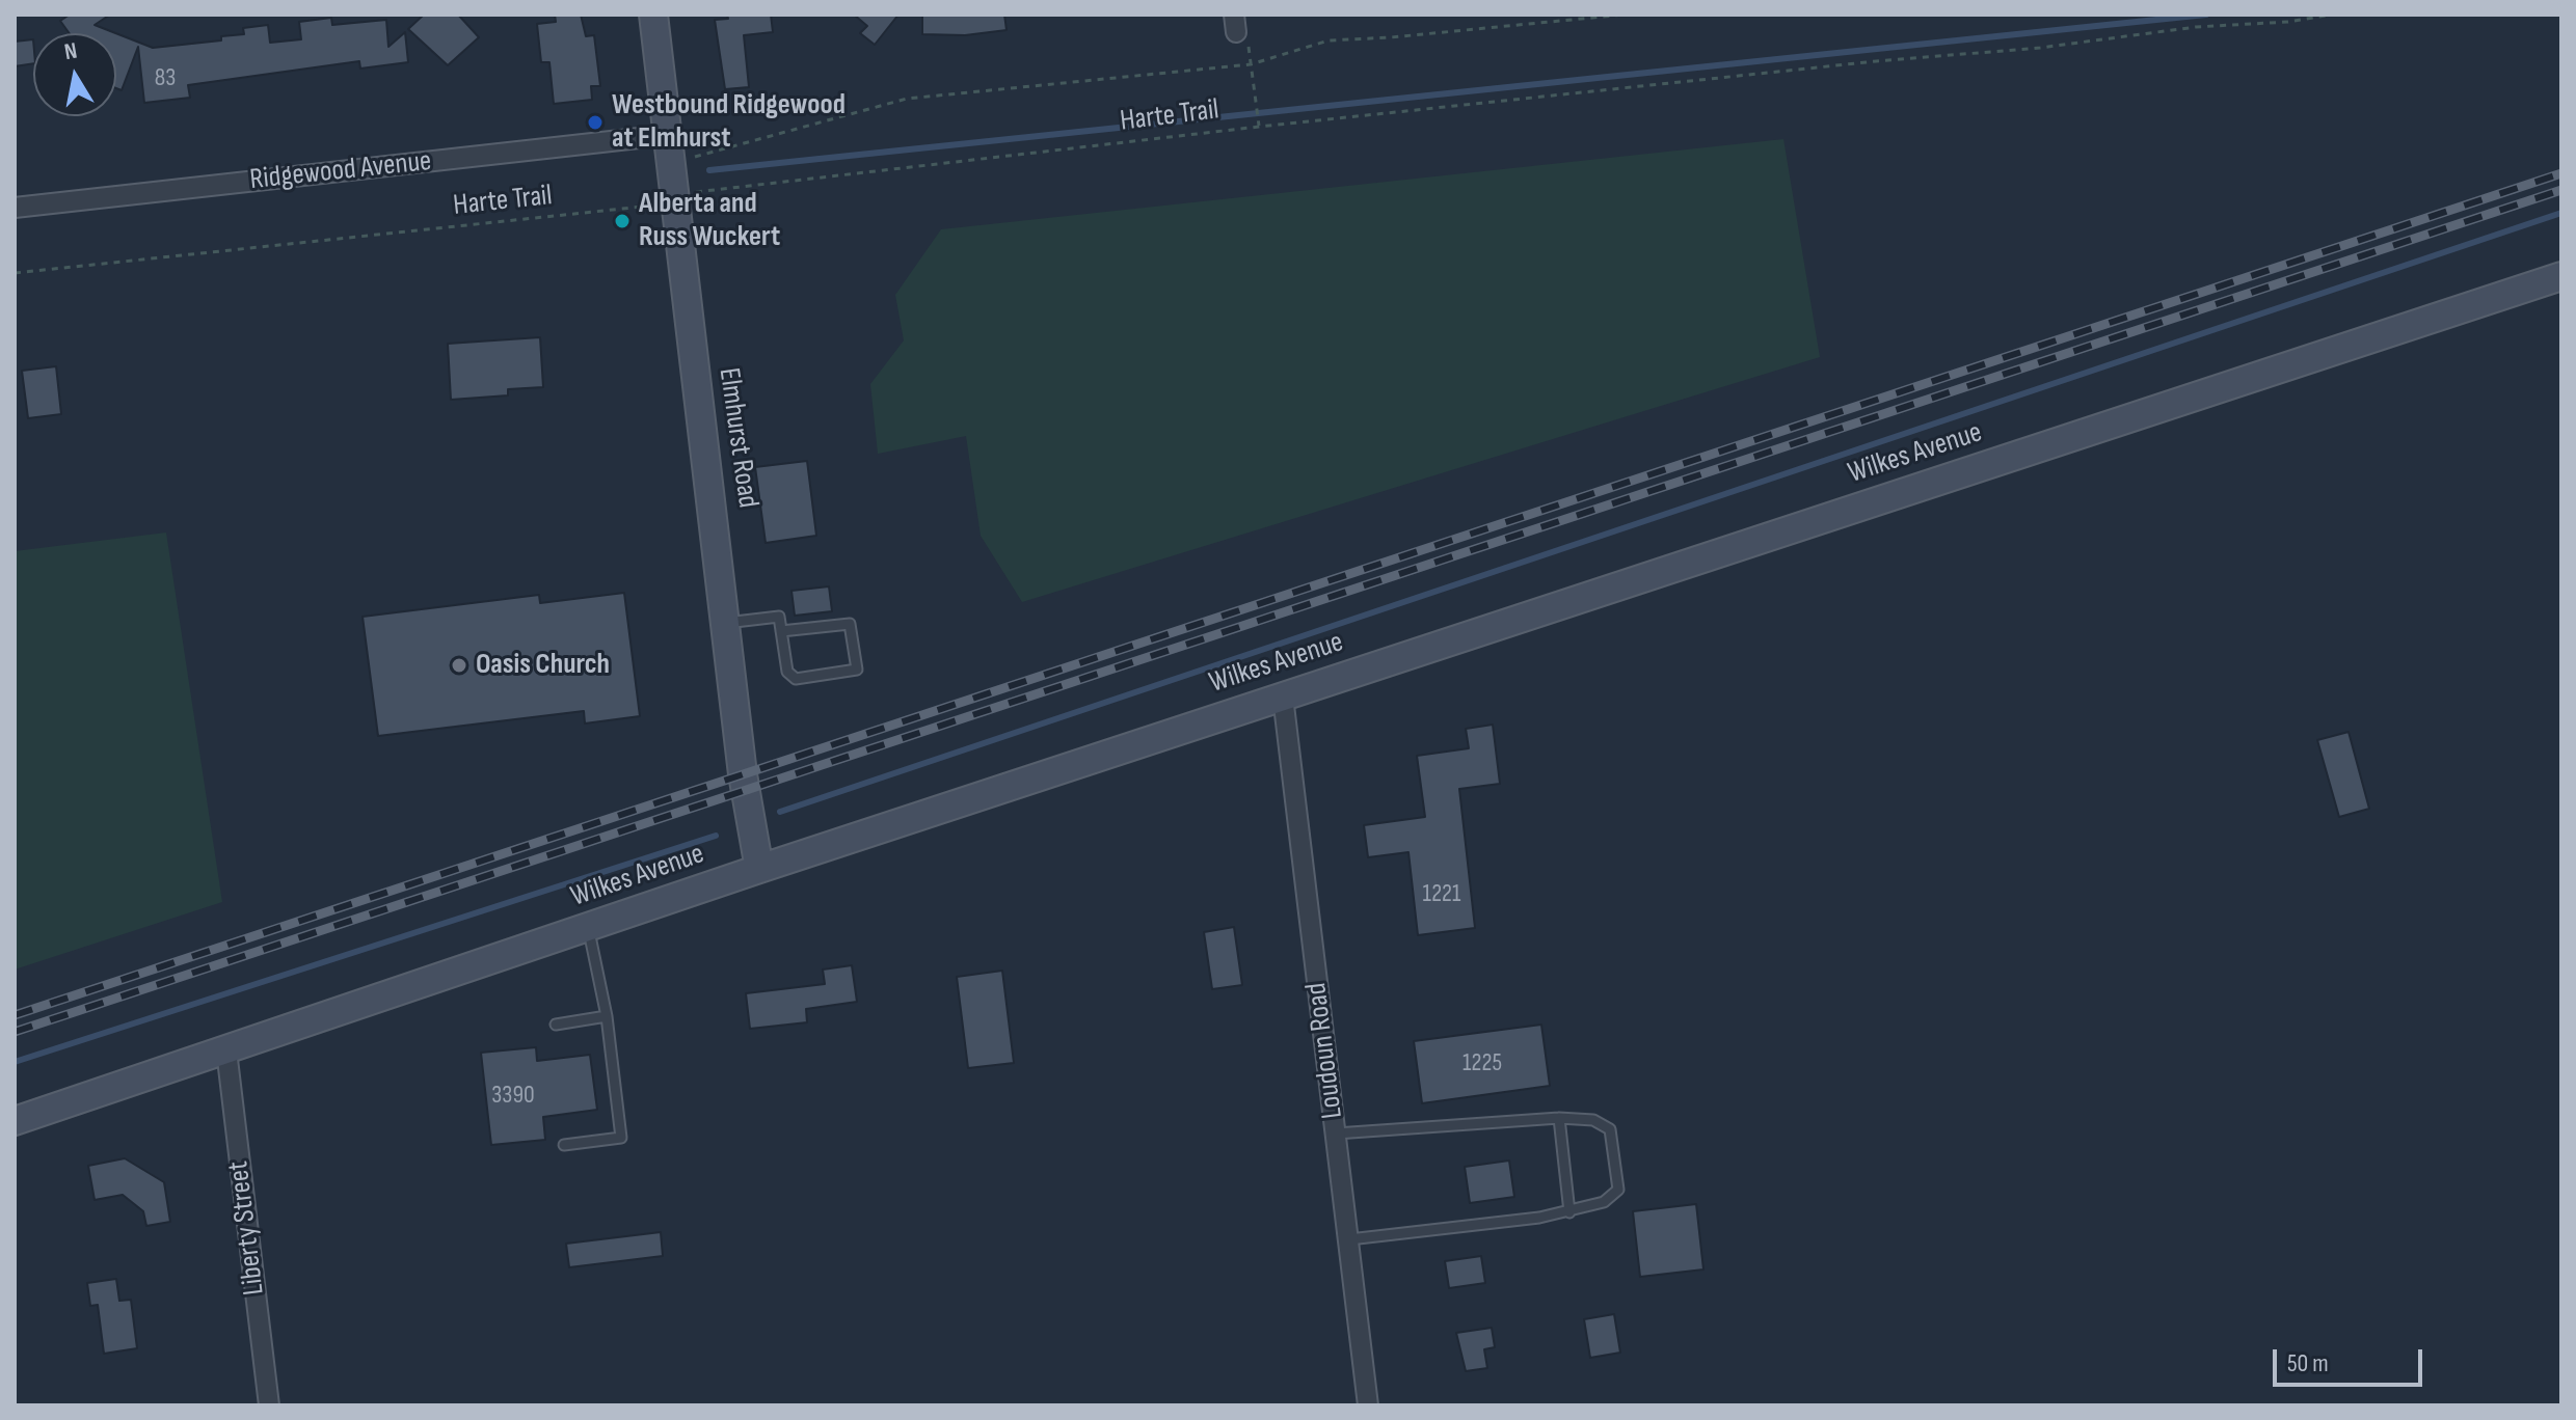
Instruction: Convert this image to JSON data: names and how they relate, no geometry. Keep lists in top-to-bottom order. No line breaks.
{"streets":{"main road":["Elmhurst Road","Wilkes Avenue"],"street":["Ridgewood Avenue","Loudoun Road","Liberty Street"],"path":["Harte Trail"]},"crossings":[["Harte Trail","Elmhurst Road"],["Ridgewood Avenue","Elmhurst Road"],["Elmhurst Road","Wilkes Avenue"],["Wilkes Avenue","Loudoun Road"],["Wilkes Avenue","Liberty Street"]],"places":["Westbound Ridgewood at Elmhurst","Alberta and Russ Wuckert","Oasis Church"],"house_numbers":["83","1221","1225","3390"],"scale_bar":"50 m","north":"top"}
